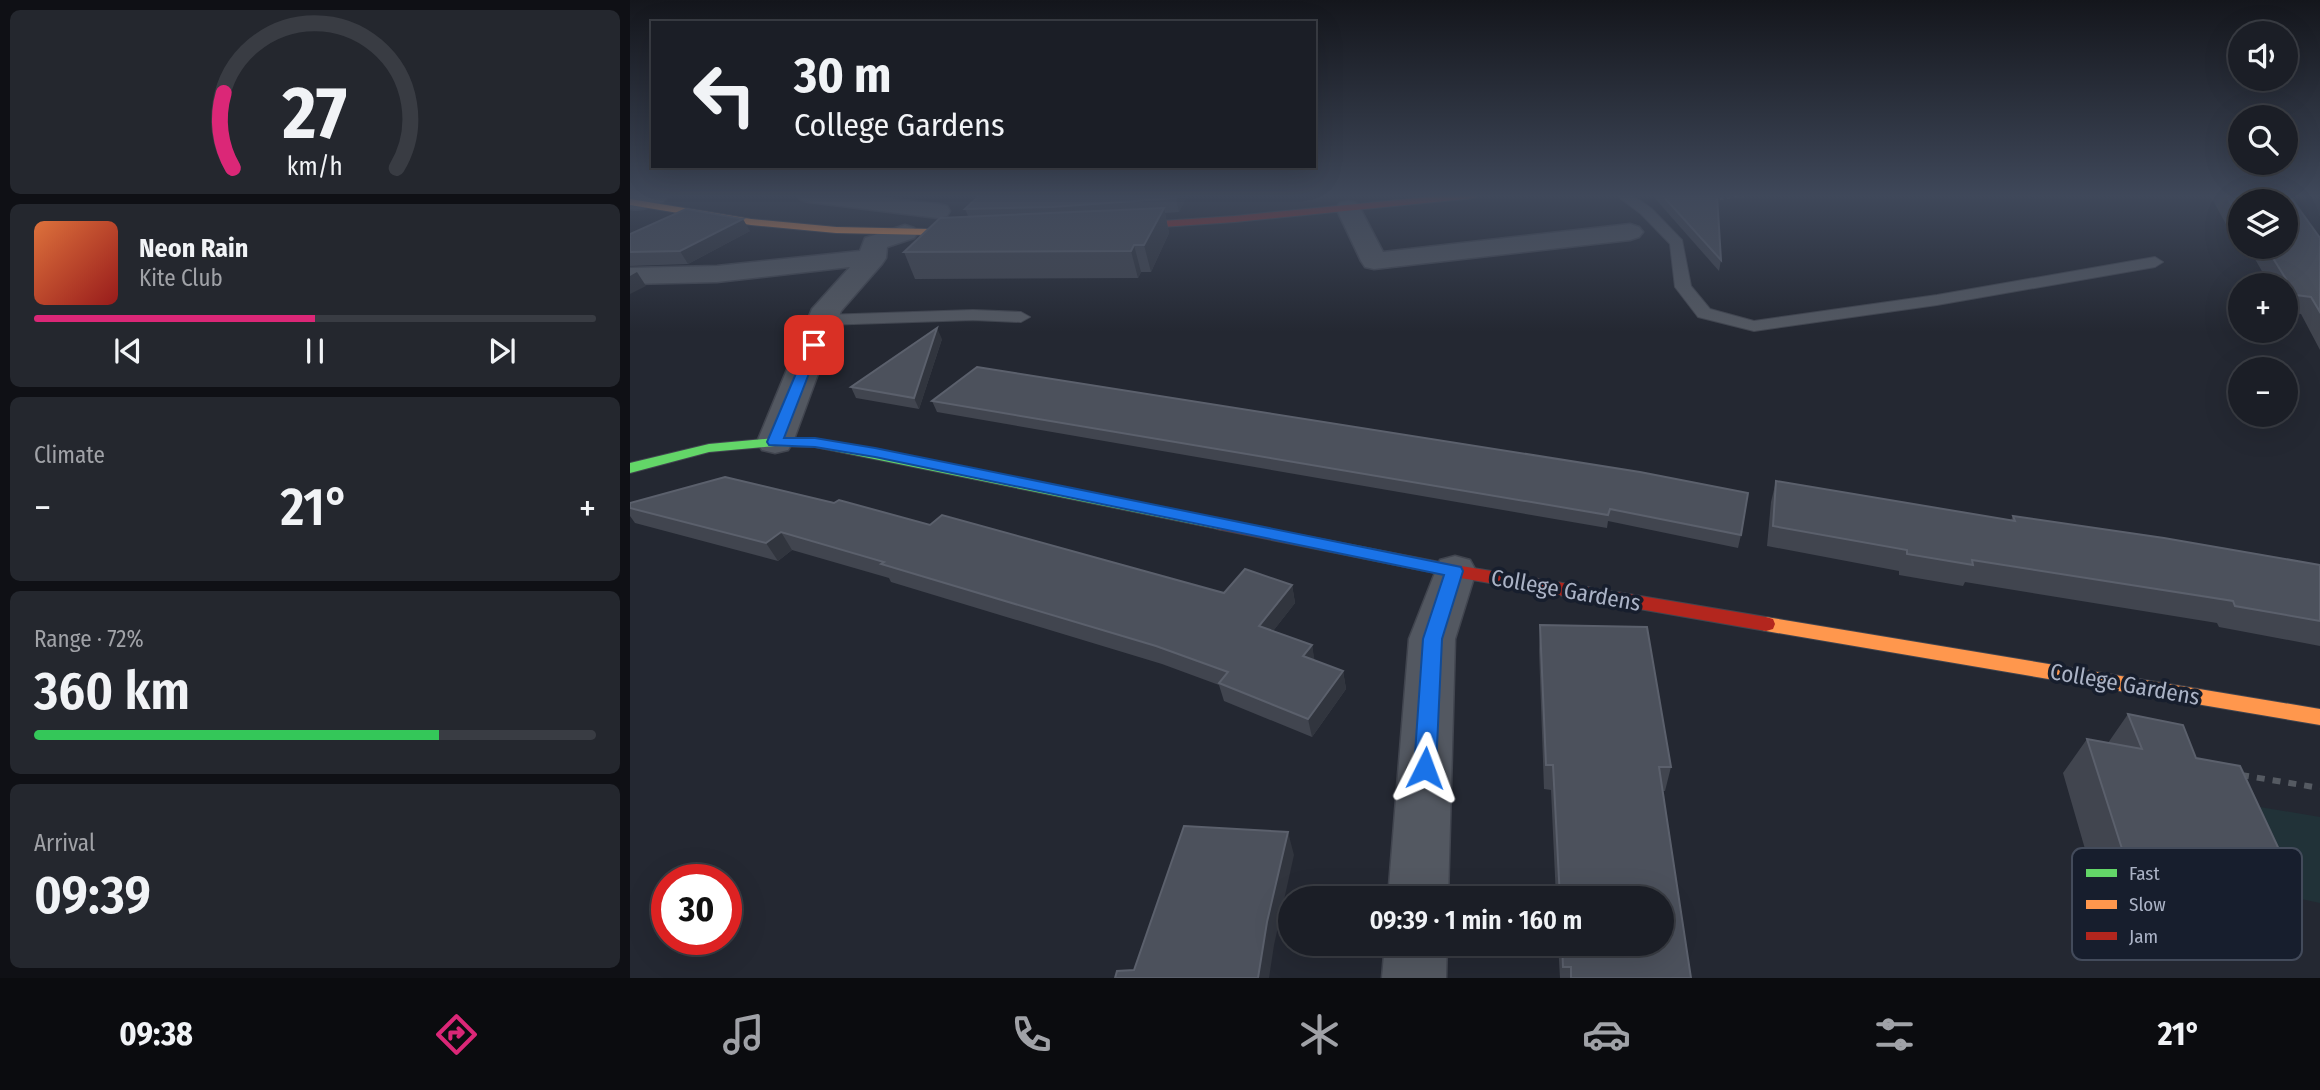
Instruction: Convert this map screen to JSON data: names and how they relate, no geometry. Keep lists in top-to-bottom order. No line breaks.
{"streets":{"street":["College Gardens"]},"legend":["Fast","Slow","Jam"],"page":{"map_buttons":["+","−"],"turn":["30 m","College Gardens"],"song":["Neon Rain","Kite Club"],"tile":["Climate",["Range · 72%","360 km"],["Arrival","09:39"]],"heat":["−","21°","+"],"limit":"30","trip":"09:39 · 1 min · 160 m","tabs":["09:38","21°"],"gauge":["27","km/h"]}}
